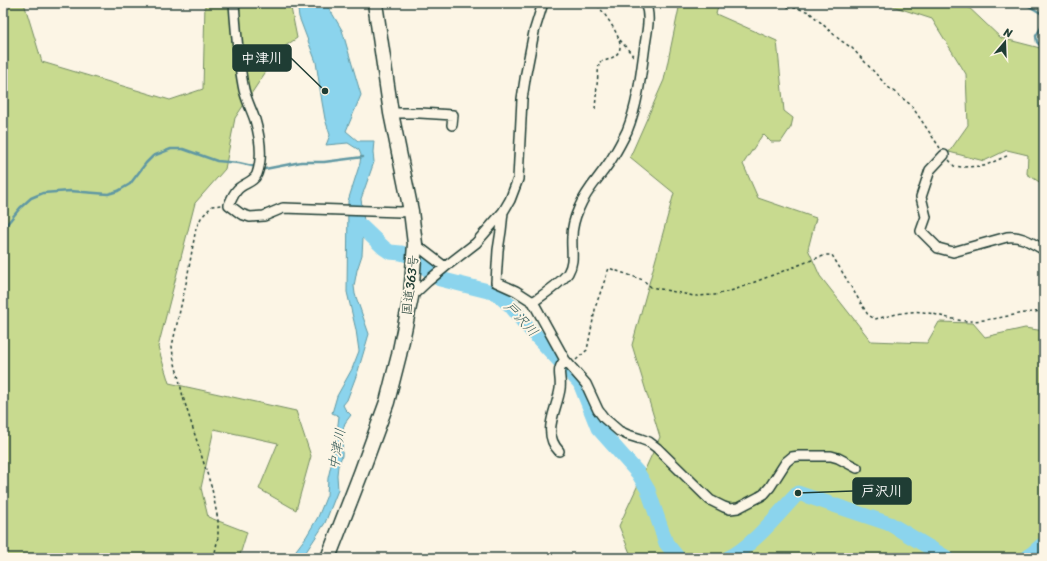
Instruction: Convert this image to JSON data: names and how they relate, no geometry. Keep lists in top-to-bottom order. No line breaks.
{"streets":{"highway":["国道363号"]},"water":["戸沢川","中津川"],"places":["中津川","戸沢川"],"north":"top"}
